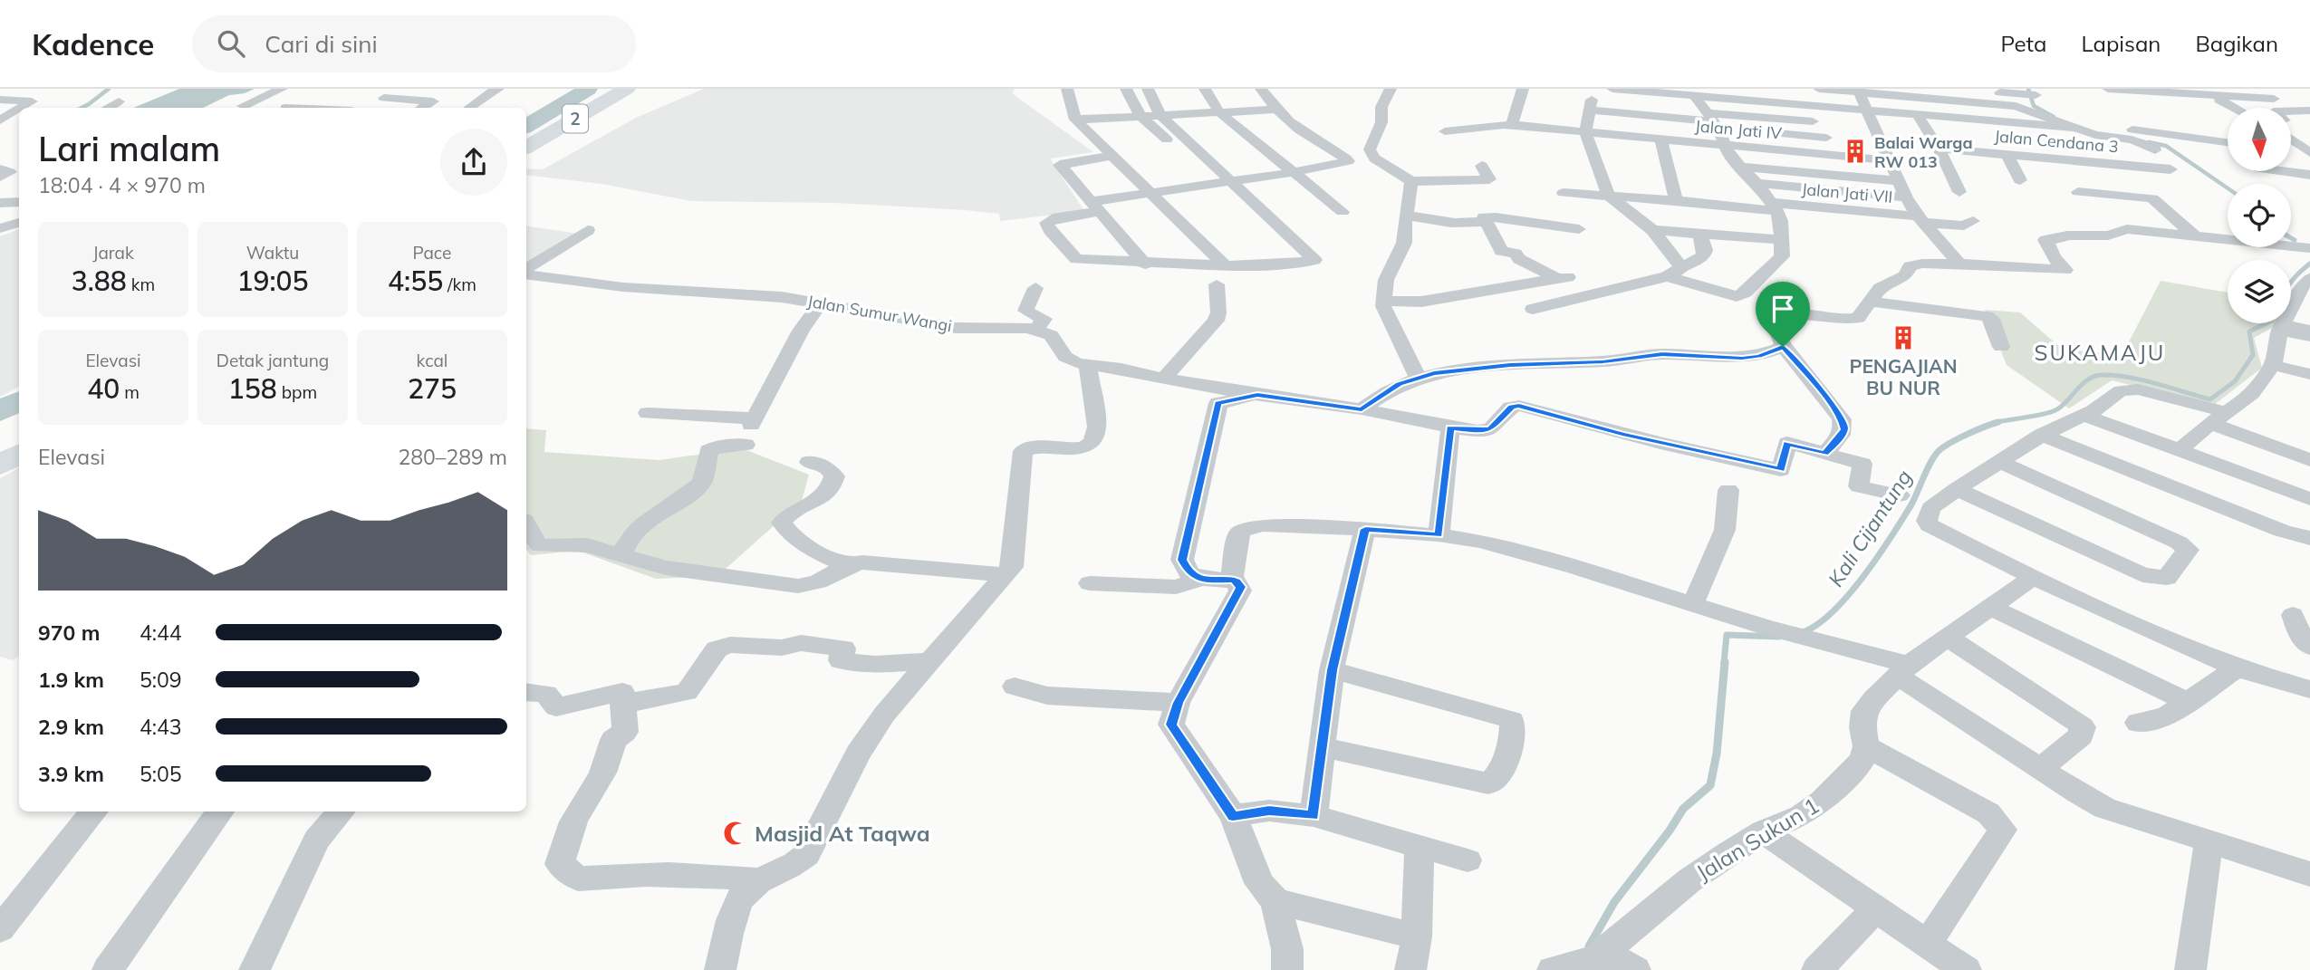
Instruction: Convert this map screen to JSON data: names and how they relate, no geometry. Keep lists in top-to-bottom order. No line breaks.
{"streets":{"highway":["2"],"street":["Jalan Jati IV","Jalan Cendana 3","Jalan Jati VII","Jalan Sumur Wangi","Jalan Sukun 1"]},"districts":["SUKAMAJU"],"water":["Kali Cijantung"],"places":{"building":["Balai Warga RW 013","PENGAJIAN BU NUR"],"mosque":["Masjid At Taqwa"]},"north":"bottom","page":{"header":"Kadence","search":"Cari di sini","nav":["Peta","Lapisan","Bagikan"],"heading":["Lari malam","18:04 · 4 × 970 m"],"stats":[["Jarak","3.88 km"],["Waktu","19:05"],["Pace","4:55 /km"],["Elevasi","40 m"],["Detak jantung","158 bpm"],["kcal","275"]],"chart":["Elevasi","280–289 m"],"list":[{"name":"970 m","note":"4:44"},{"name":"1.9 km","note":"5:09"},{"name":"2.9 km","note":"4:43"},{"name":"3.9 km","note":"5:05"}]}}
